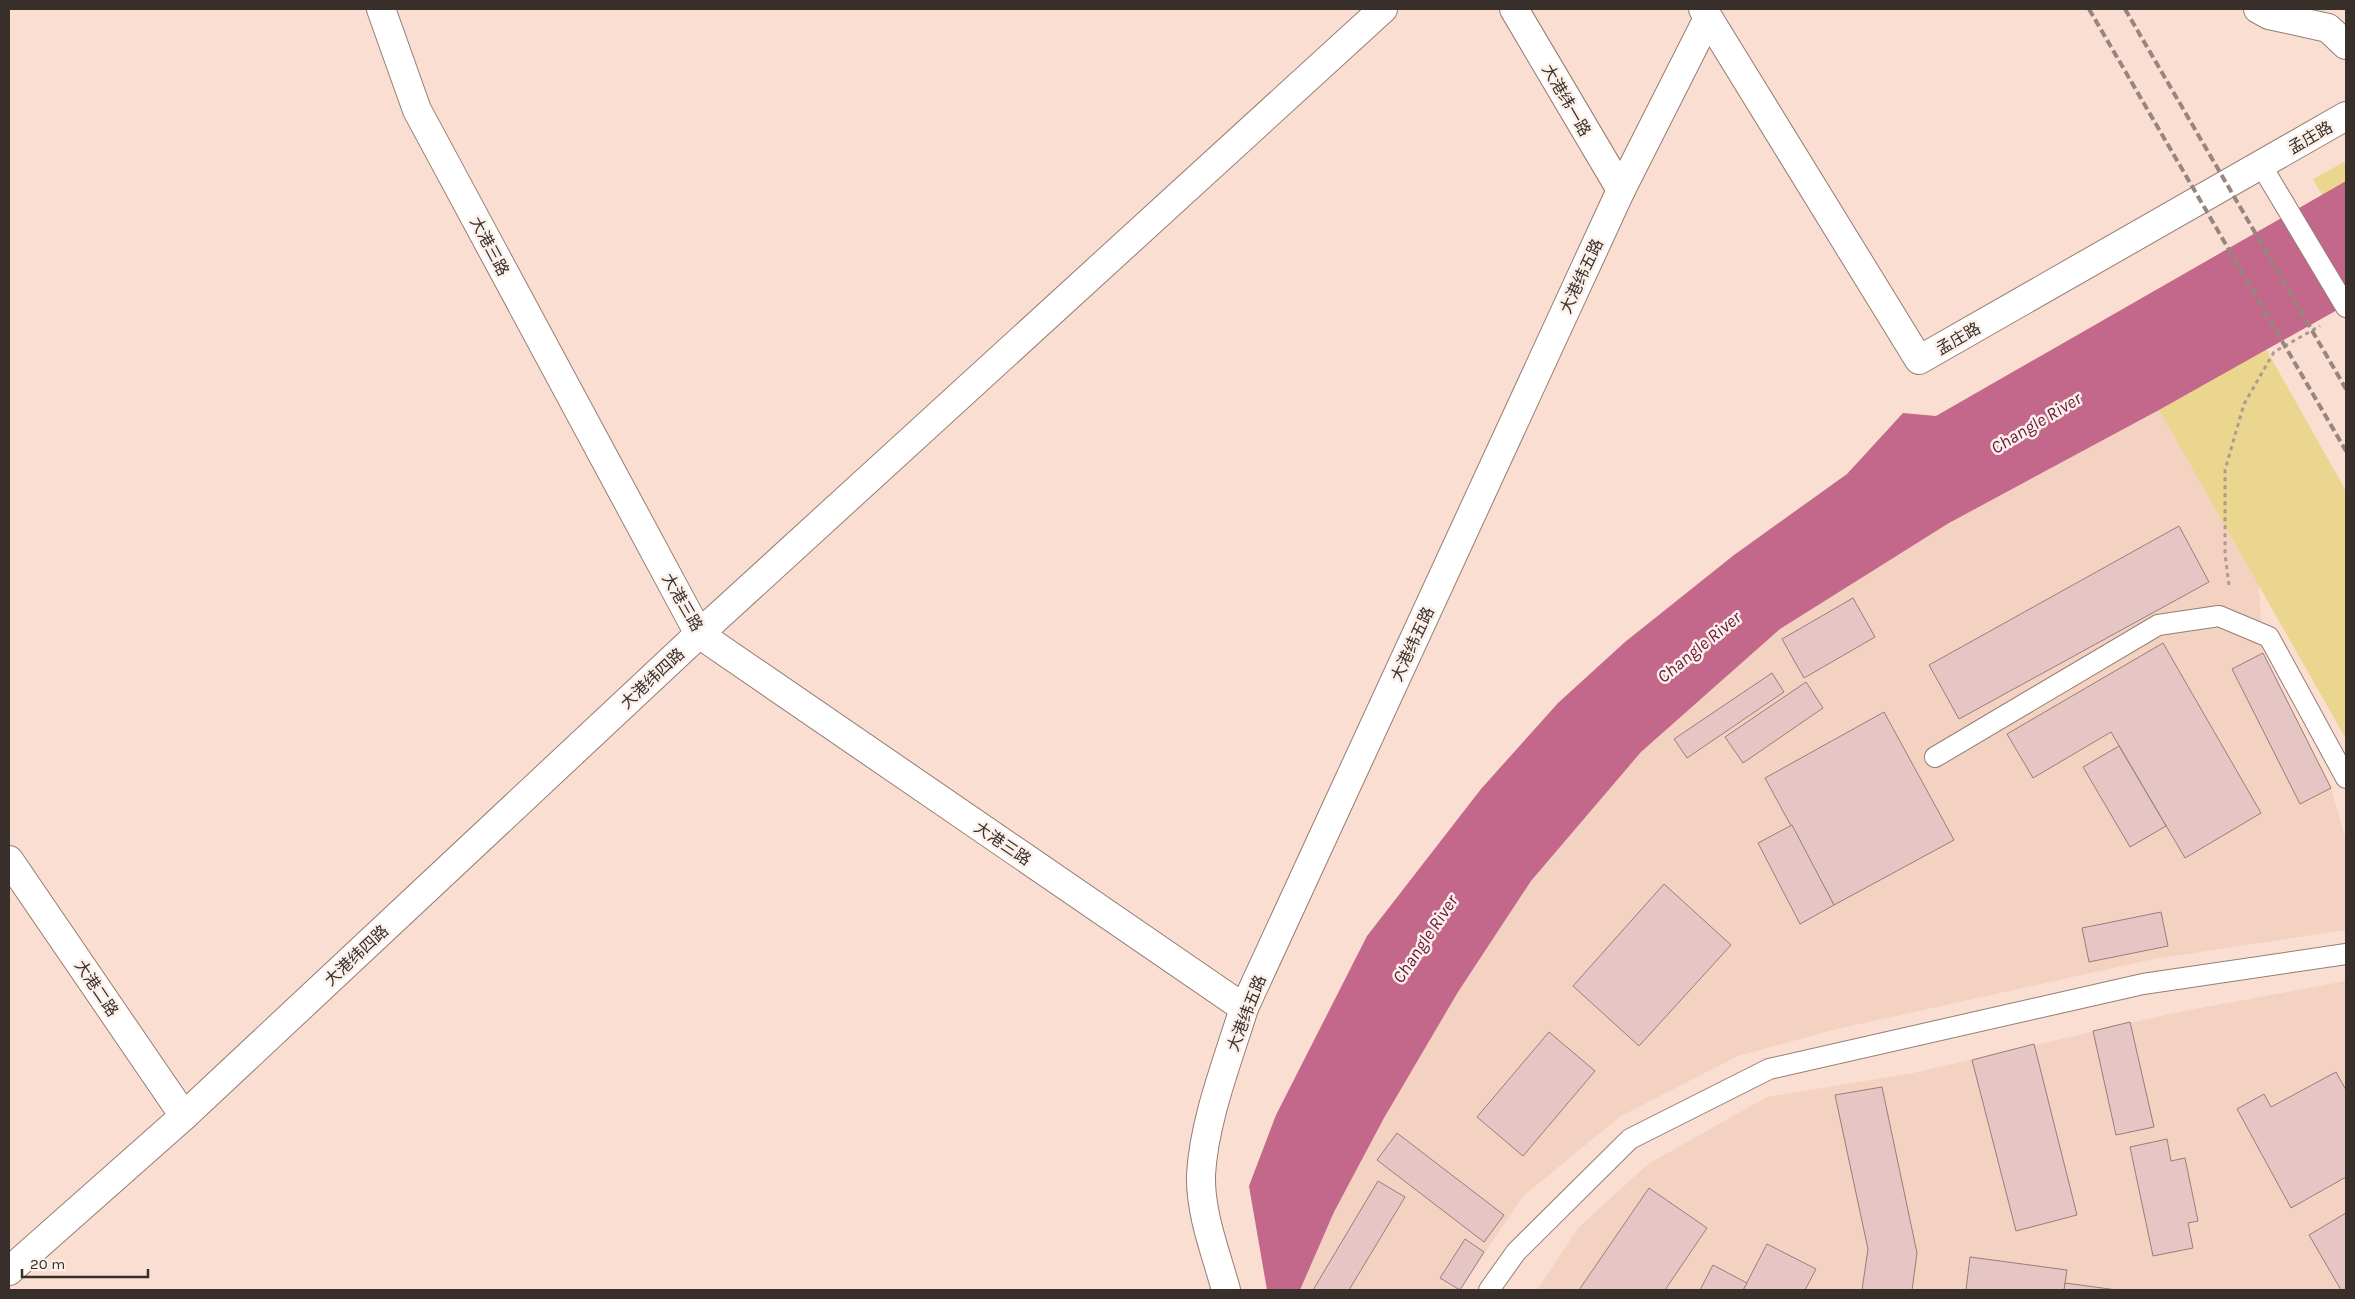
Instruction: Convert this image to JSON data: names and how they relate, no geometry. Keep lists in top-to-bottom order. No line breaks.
{"streets":{"street":["大港纬一路","孟庄路","大港三路","大港纬五路","大港纬四路","大港二路"]},"crossings":[["大港纬一路","大港纬五路"],["孟庄路","大港纬五路"],["大港三路","大港纬五路"],["大港三路","大港纬四路"],["大港纬四路","大港二路"]],"water":["Changle River"],"scale_bar":"20 m"}
